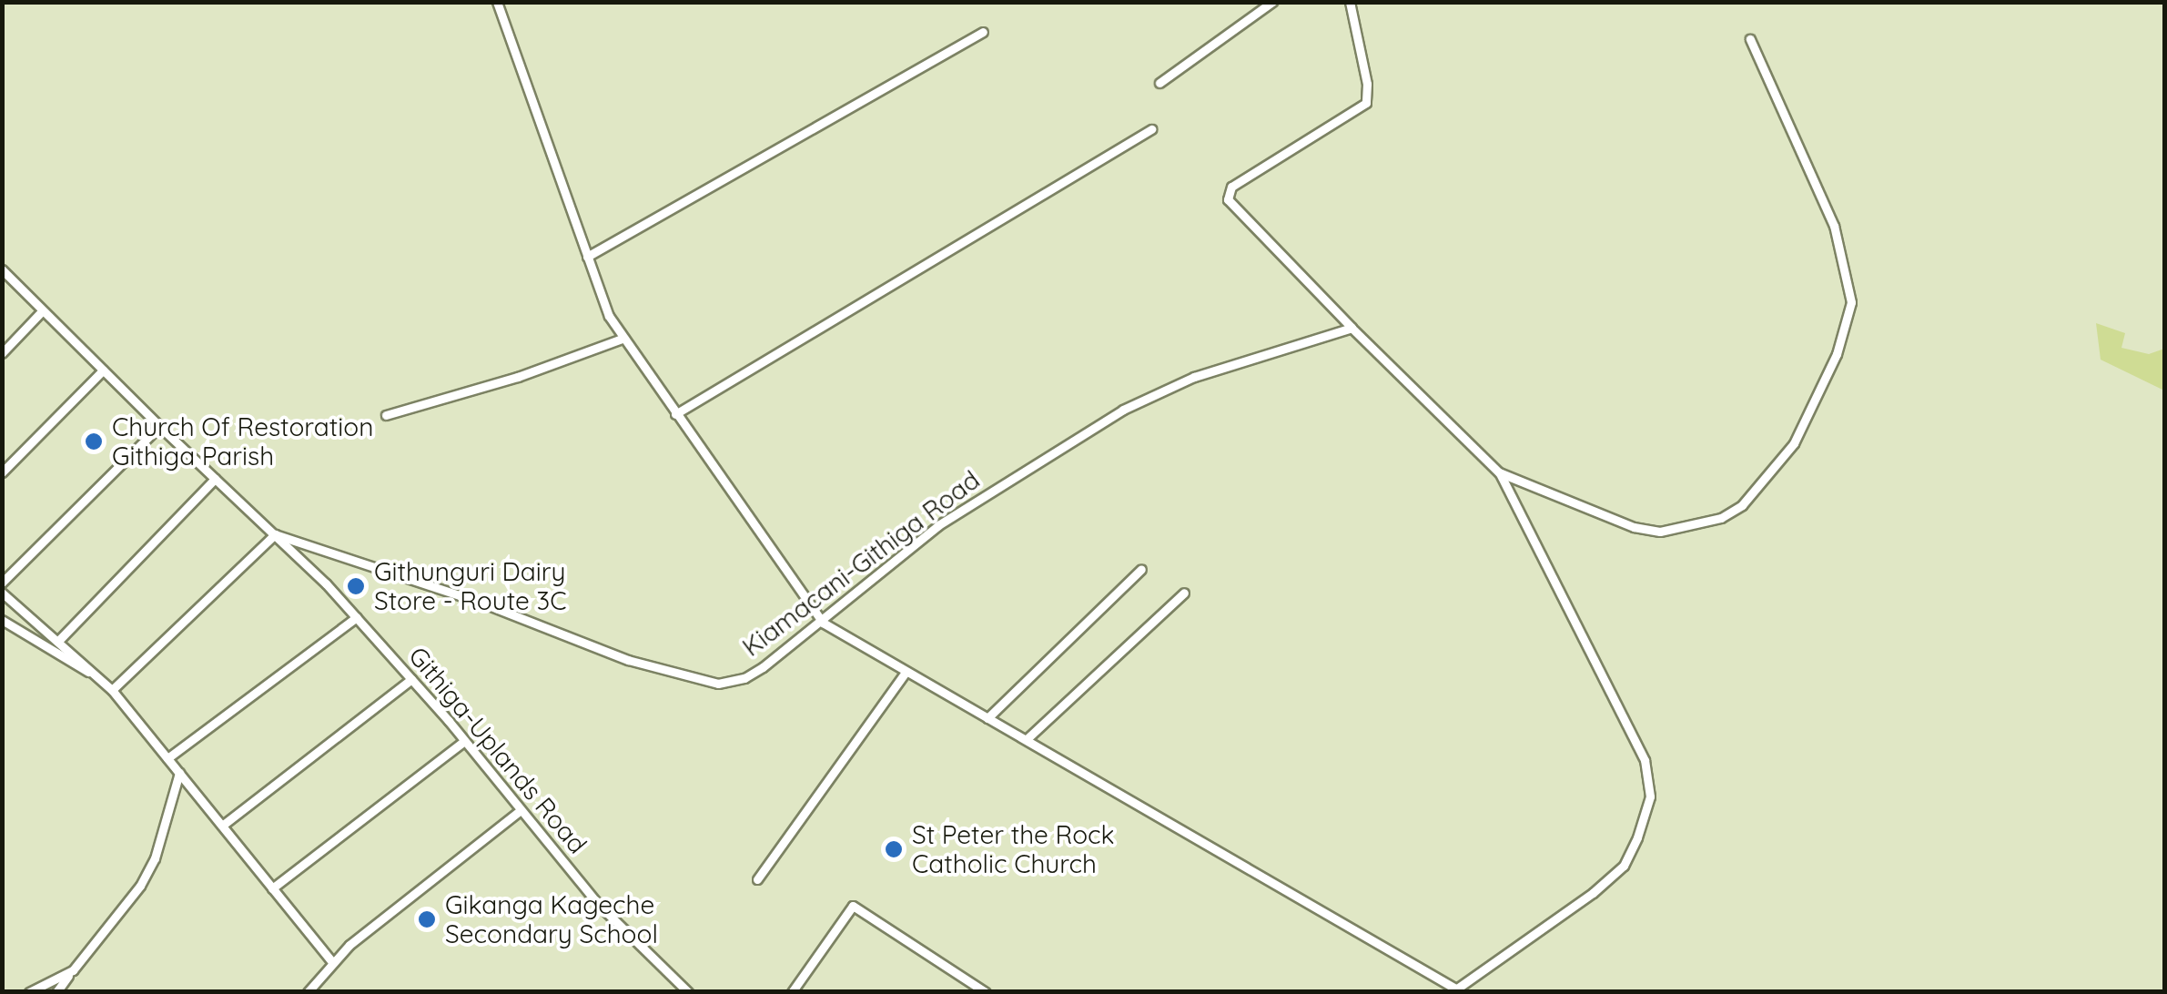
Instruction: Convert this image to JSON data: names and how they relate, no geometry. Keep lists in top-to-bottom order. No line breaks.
{"streets":{"street":["Kiamacani-Githiga Road","Githiga-Uplands Road"]},"crossings":[["Kiamacani-Githiga Road","Githiga-Uplands Road"]],"places":["Church Of Restoration Githiga Parish","Githunguri Dairy Store - Route 3C","St Peter the Rock Catholic Church","Gikanga Kageche Secondary School"]}
